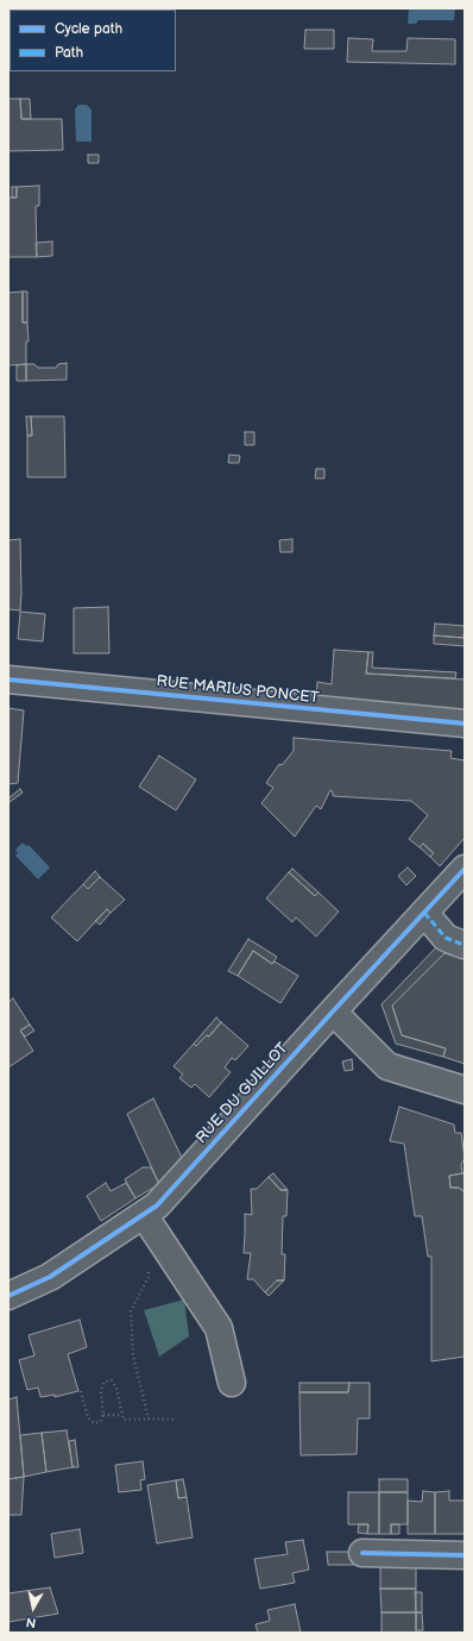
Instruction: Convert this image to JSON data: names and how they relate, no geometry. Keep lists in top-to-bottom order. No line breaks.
{"streets":{"street":["RUE MARIUS PONCET","RUE DU GUILLOT"]},"legend":["Cycle path","Path"],"north":"bottom"}
